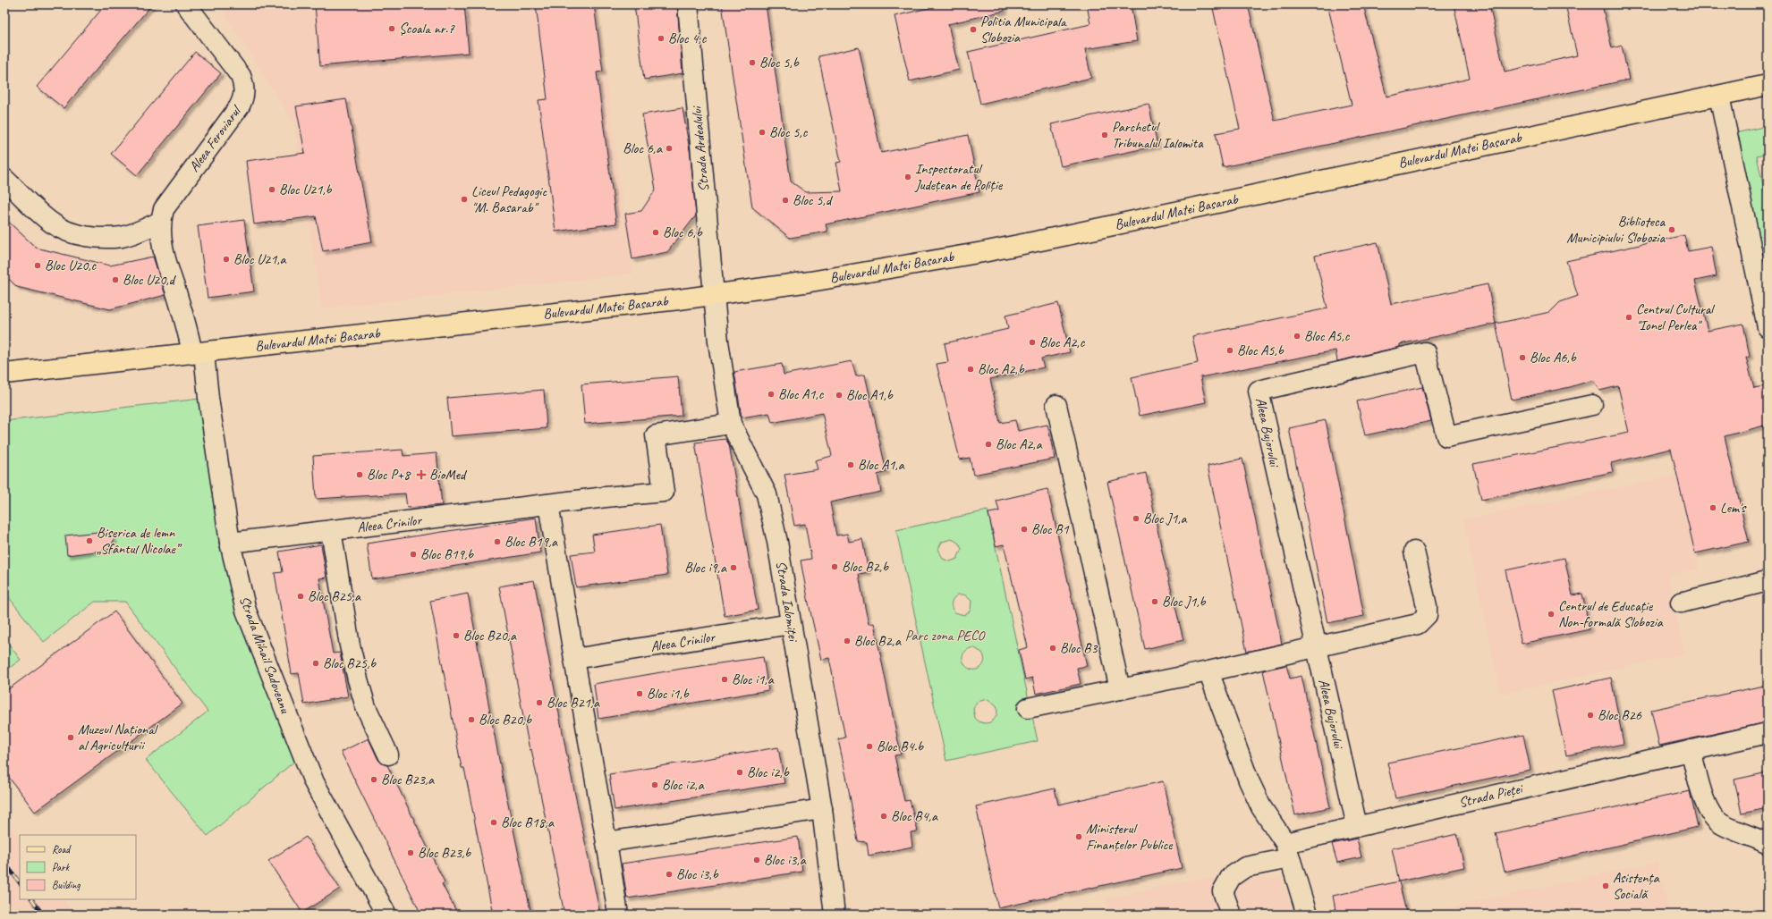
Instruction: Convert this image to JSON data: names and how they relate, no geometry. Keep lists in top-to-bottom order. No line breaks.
{"streets":{"main road":["Bulevardul Matei Basarab"],"street":["Aleea Feroviarul","Strada Ardealului","Aleea Bujorului","Aleea Crinilor","Strada Ialomiței","Strada Mihail Sadoveanu","Strada Pieței"]},"crossings":[["Aleea Feroviarul","Bulevardul Matei Basarab"],["Aleea Feroviarul","Strada Mihail Sadoveanu"],["Strada Ardealului","Bulevardul Matei Basarab"],["Strada Ardealului","Strada Ialomiței"],["Bulevardul Matei Basarab","Strada Ialomiței"],["Bulevardul Matei Basarab","Strada Mihail Sadoveanu"],["Aleea Bujorului","Strada Pieței"],["Aleea Crinilor","Strada Ialomiței"],["Aleea Crinilor","Strada Mihail Sadoveanu"]],"parks":["Parc zona PECO"],"places":{"other":["Școala nr.7","Politia Municipala Slobozia","Bloc 4,c","Bloc 5,b","Bloc 5,c","Parchetul Tribunalul Ialomita","Bloc 6,a","Inspectoratul Județean de Poliție","Bloc U21,b","Liceul Pedagogic \"M. Basarab\"","Bloc 5,d","Biblioteca Municipiului Slobozia","Bloc 6,b","Bloc U21,a","Bloc U20,c","Bloc U20,d","Centrul Cultural \"Ionel Perlea\"","Bloc A5,c","Bloc A2,c","Bloc A5,b","Bloc A6,b","Bloc A2,b","Bloc A1,c","Bloc A1,b","Bloc A2,a","Bloc A1,a","Bloc P+8","Lem's","Bloc J1,a","Bloc B1","Biserica de lemn „Sfântul Nicolae”","Bloc B19,a","Bloc B19,b","Bloc B2,b","Bloc i9,a","Bloc B25,a","Bloc J1,b","Centrul de Educație Non-formală Slobozia","Bloc B20,a","Bloc B2,a","Bloc B3","Bloc B25,b","Bloc i1,a","Bloc i1,b","Bloc B21,a","Bloc B26","Bloc B20,b","Muzeul Național al Agriculturii","Bloc B4.b","Bloc i2,b","Bloc B23,a","Bloc i2,a","Bloc B4,a","Bloc B18,a","Ministerul Finanțelor Publice","Bloc B23,b","Bloc i3,a","Bloc i3,b","Asistența Socială"],"health":["BioMed"]},"legend":["Road","Park","Building"]}
